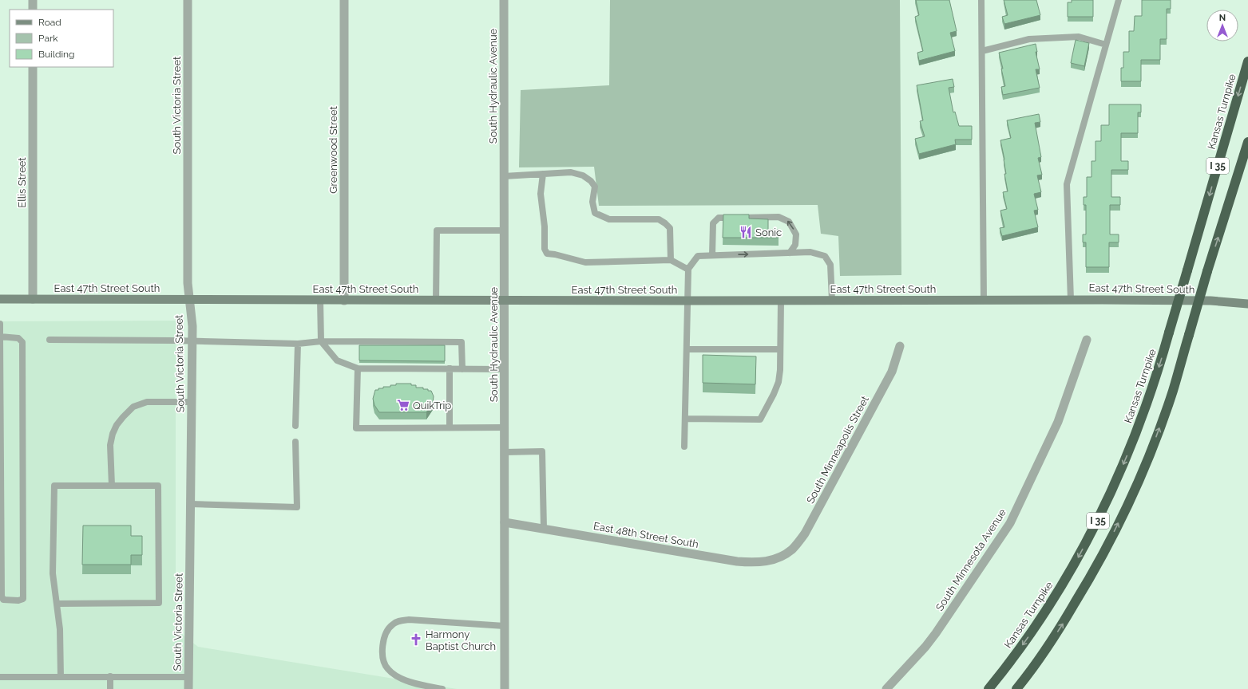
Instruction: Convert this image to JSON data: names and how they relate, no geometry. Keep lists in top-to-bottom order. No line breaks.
{"streets":{"highway":["Kansas Turnpike","I 35"],"main road":["East 47th Street South"],"street":["South Hydraulic Avenue","South Victoria Street","Greenwood Street","Ellis Street","South Minneapolis Street","East 48th Street South","South Minnesota Avenue"]},"crossings":[["South Hydraulic Avenue","East 47th Street South"],["South Hydraulic Avenue","East 48th Street South"],["South Victoria Street","East 47th Street South"],["Greenwood Street","East 47th Street South"],["Ellis Street","East 47th Street South"],["South Minneapolis Street","East 48th Street South"]],"places":{"restaurant":["Sonic"],"supermarket":["QuikTrip"],"church":["Harmony Baptist Church"]},"legend":["Road","Park","Building"],"north":"top"}
